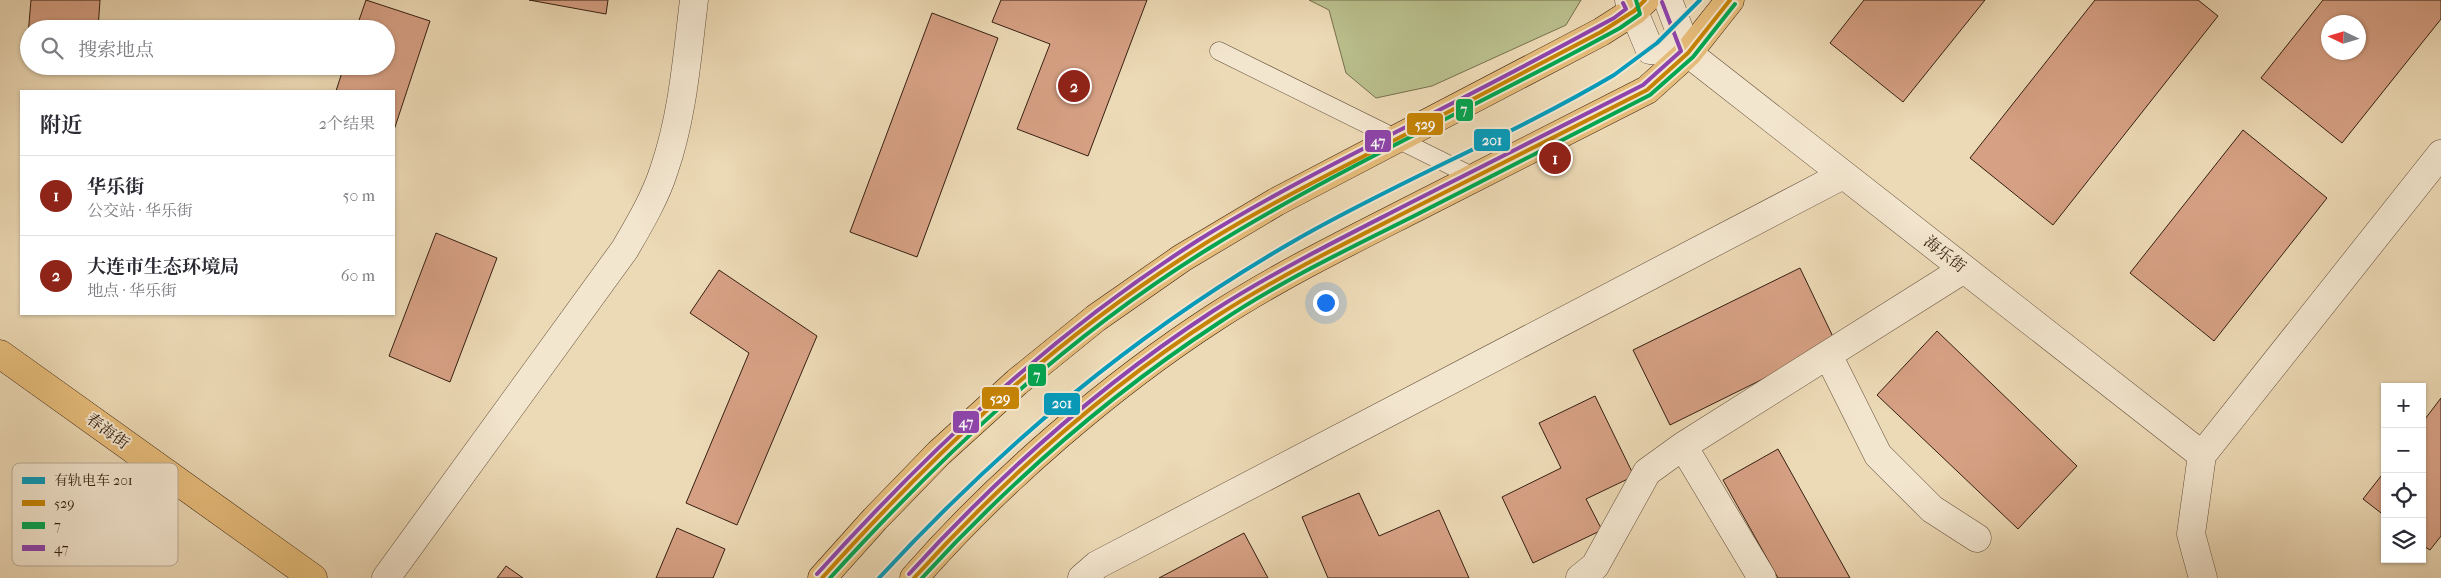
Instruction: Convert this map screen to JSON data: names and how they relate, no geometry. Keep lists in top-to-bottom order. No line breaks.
{"streets":{"highway":["春海街"],"street":["海乐街"]},"lines":["tram line 201","transit line 529","transit line 7","transit line 47"],"legend":["有轨电车 201","529","7","47"],"north":"left","page":{"search":"搜索地点","pins":["2","1"],"heading":["附近","2个结果"],"list":[{"mark":"1","name":"华乐街","note":"公交站 · 华乐街","value":"50 m"},{"mark":"2","name":"大连市生态环境局","note":"地点 · 华乐街","value":"60 m"}],"map_buttons":["+","−"]}}
